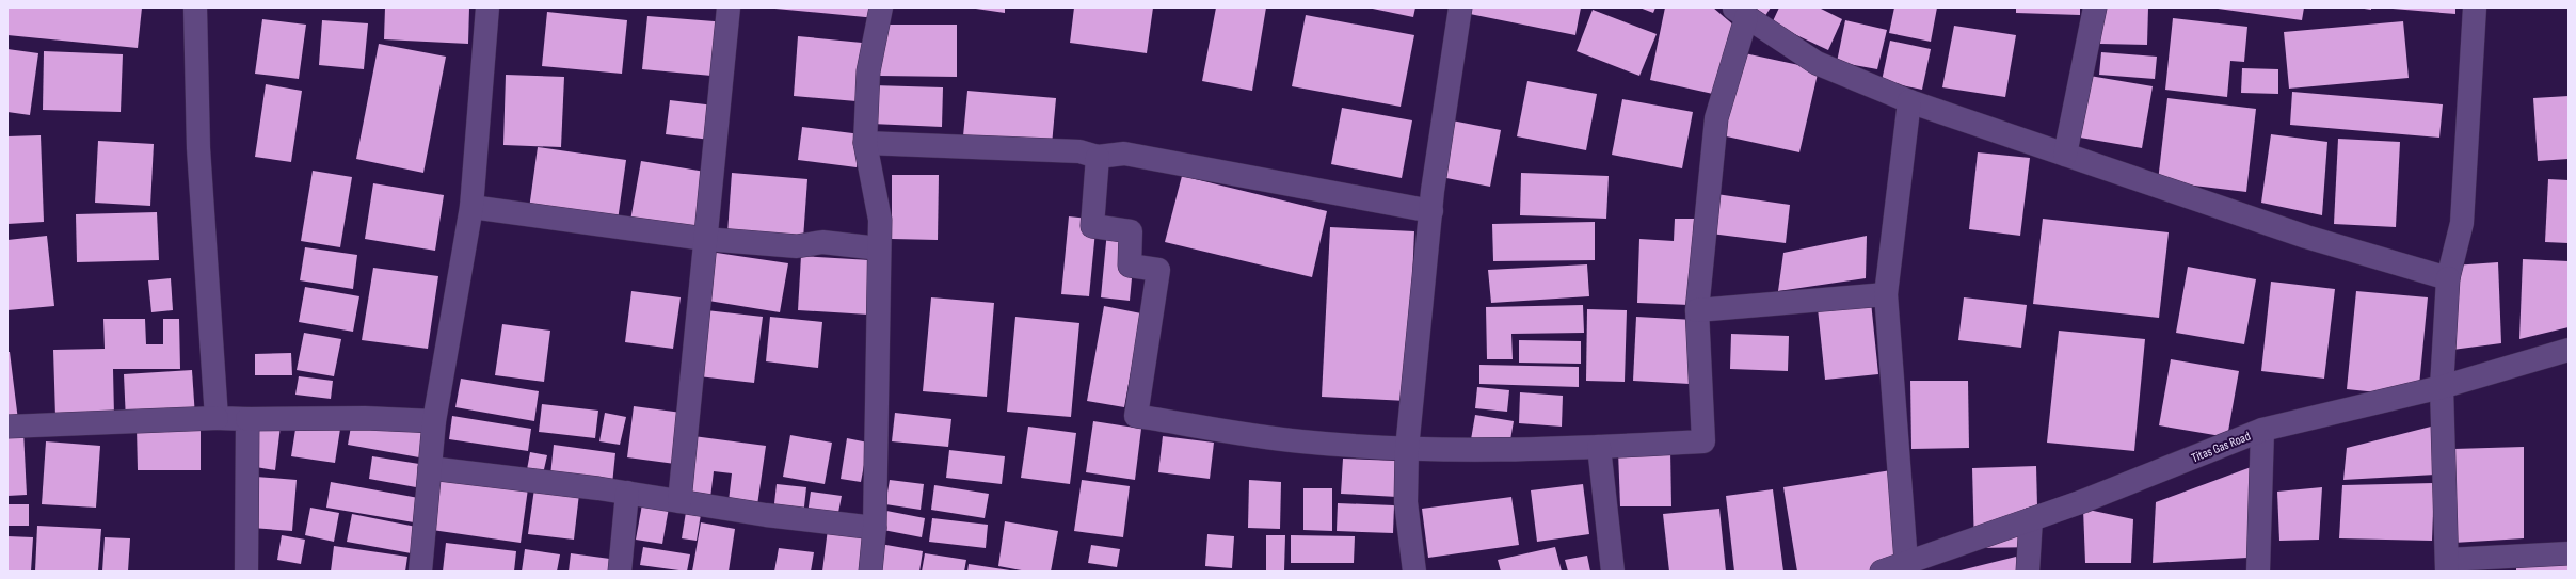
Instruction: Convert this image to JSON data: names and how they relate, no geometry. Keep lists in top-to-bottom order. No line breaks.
{"streets":{"street":["Titas Gas Road"]}}
